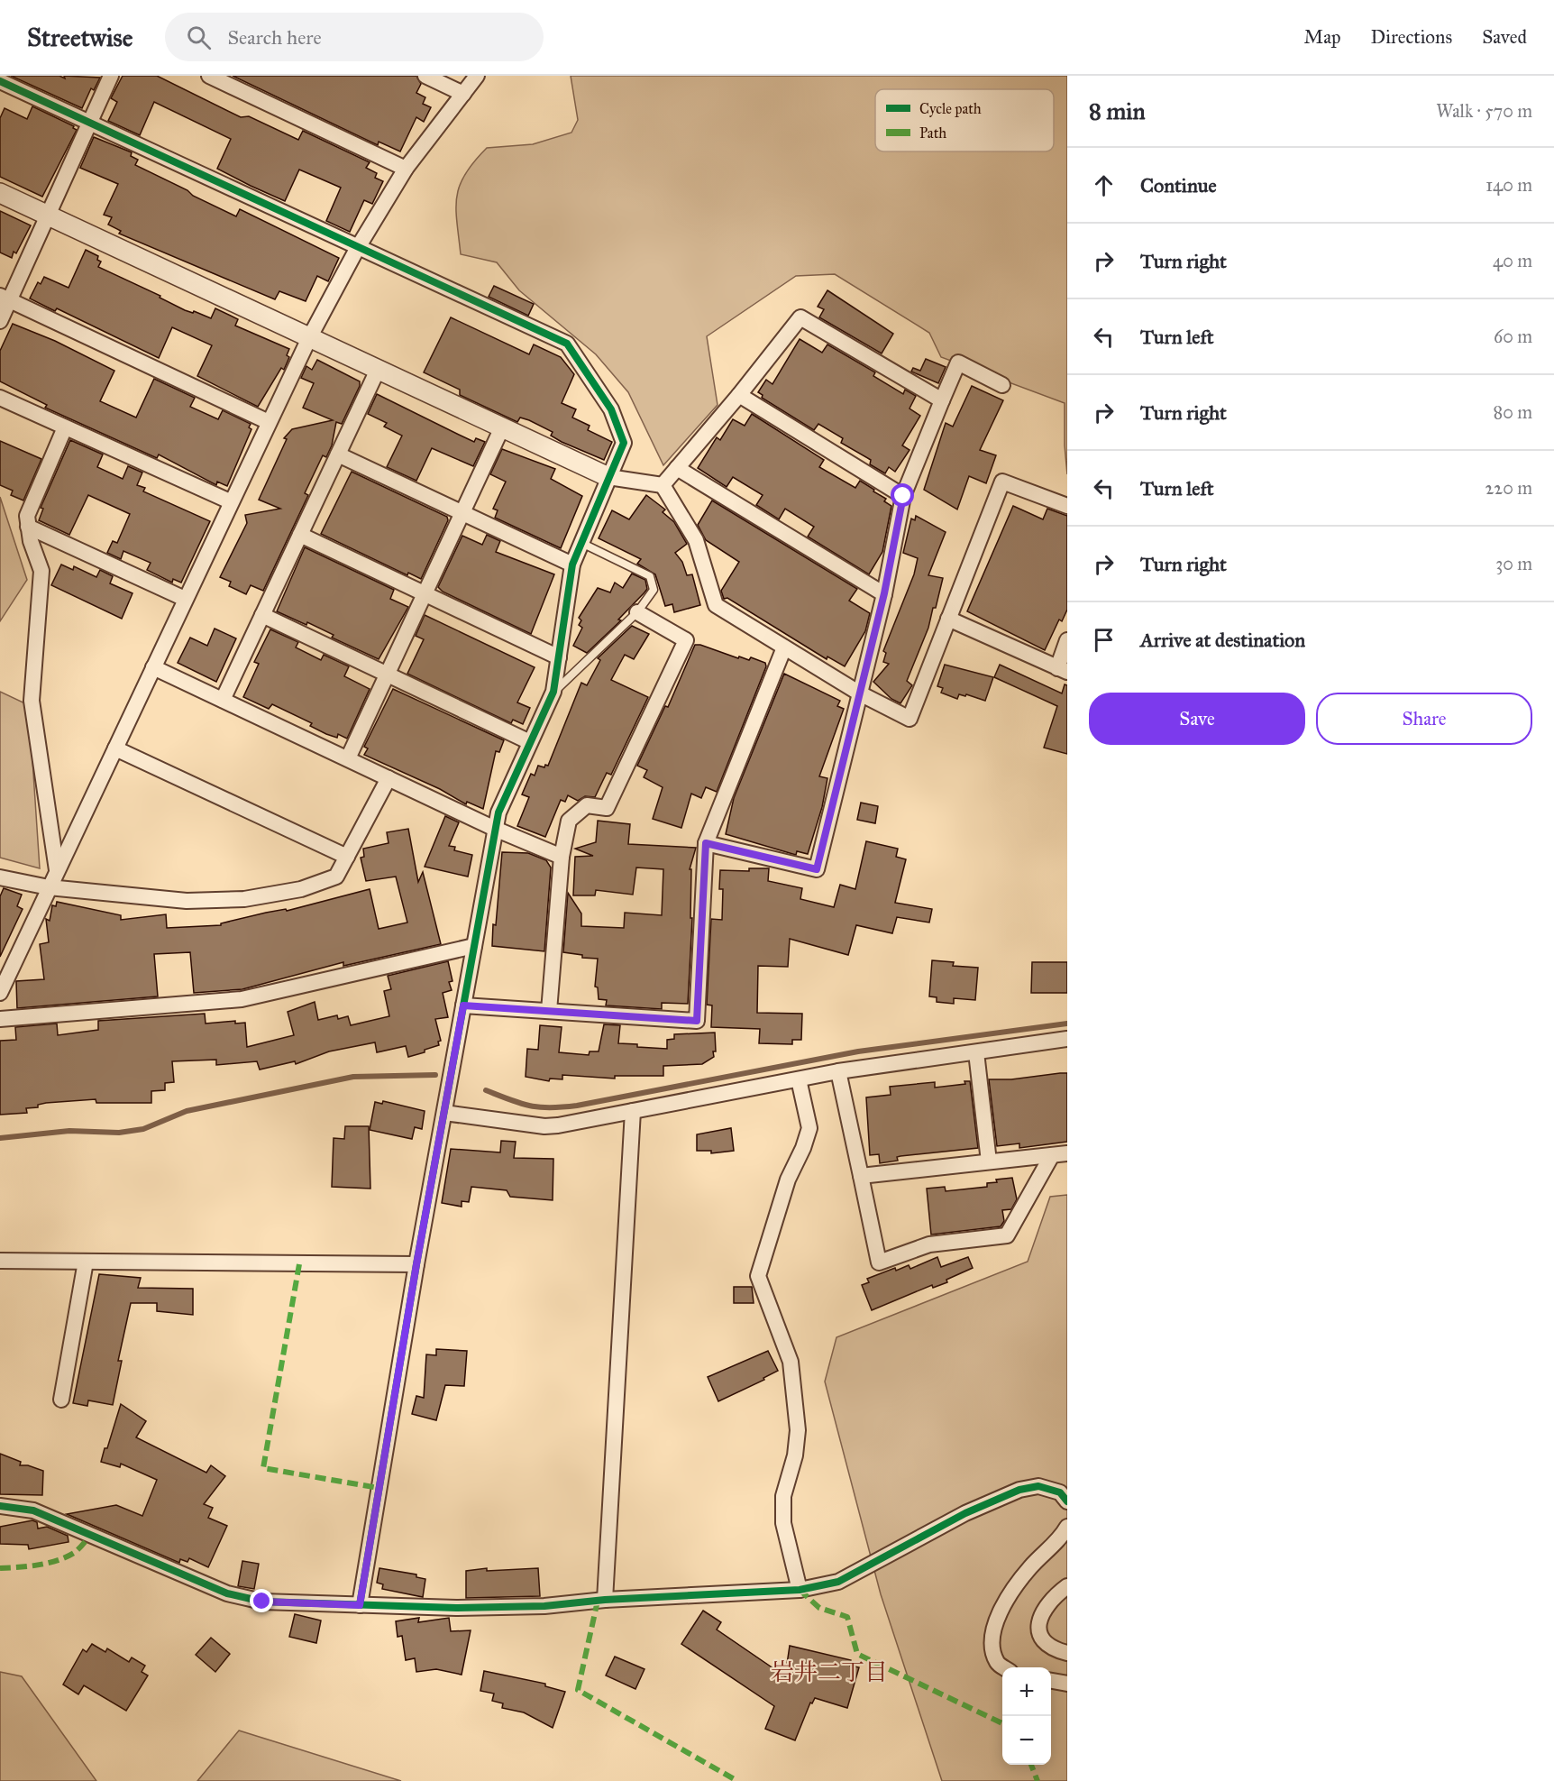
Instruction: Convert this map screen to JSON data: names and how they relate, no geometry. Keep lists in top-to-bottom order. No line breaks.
{"districts":["岩井二丁目"],"legend":["Cycle path","Path"],"page":{"header":"Streetwise","search":"Search here","nav":["Map","Directions","Saved"],"heading":["8 min","Walk · 570 m"],"list":[["Continue","140 m"],["Turn right","40 m"],["Turn left","60 m"],["Turn right","80 m"],["Turn left","220 m"],["Turn right","30 m"],"Arrive at destination"],"buttons":["Save","Share"],"map_buttons":["+","−"]}}
